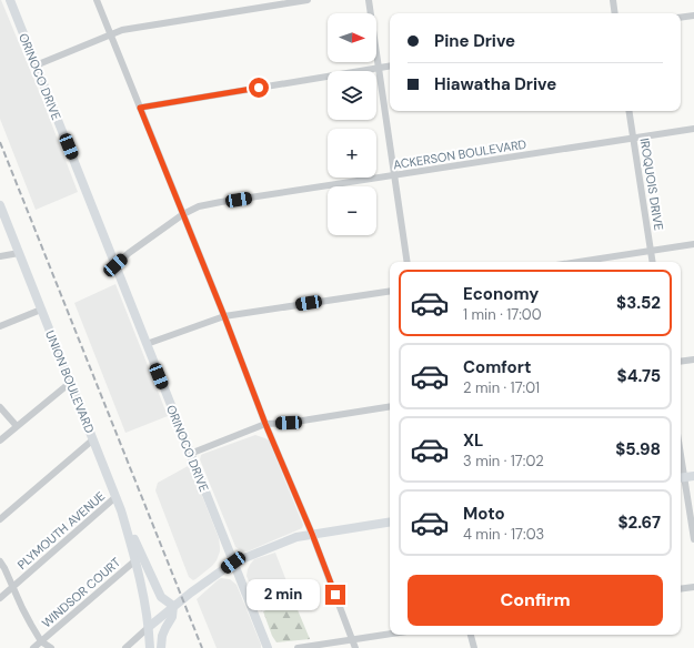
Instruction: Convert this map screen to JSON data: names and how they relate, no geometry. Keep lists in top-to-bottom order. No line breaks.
{"streets":{"street":["ORINOCO DRIVE","ACKERSON BOULEVARD","IROQUOIS DRIVE","UNION BOULEVARD","PLYMOUTH AVENUE","WINDSOR COURT"]},"crossings":[["ORINOCO DRIVE","ACKERSON BOULEVARD"],["ACKERSON BOULEVARD","IROQUOIS DRIVE"],["UNION BOULEVARD","PLYMOUTH AVENUE"],["UNION BOULEVARD","WINDSOR COURT"]],"north":"right","page":{"map_buttons":["+","−"],"banner":["Pine Drive","Hiawatha Drive"],"list":[{"name":"Economy","note":"1 min · 17:00","value":"$3.52"},{"name":"Comfort","note":"2 min · 17:01","value":"$4.75"},{"name":"XL","note":"3 min · 17:02","value":"$5.98"},{"name":"Moto","note":"4 min · 17:03","value":"$2.67"}],"buttons":"Confirm","bubble":"2 min"}}
